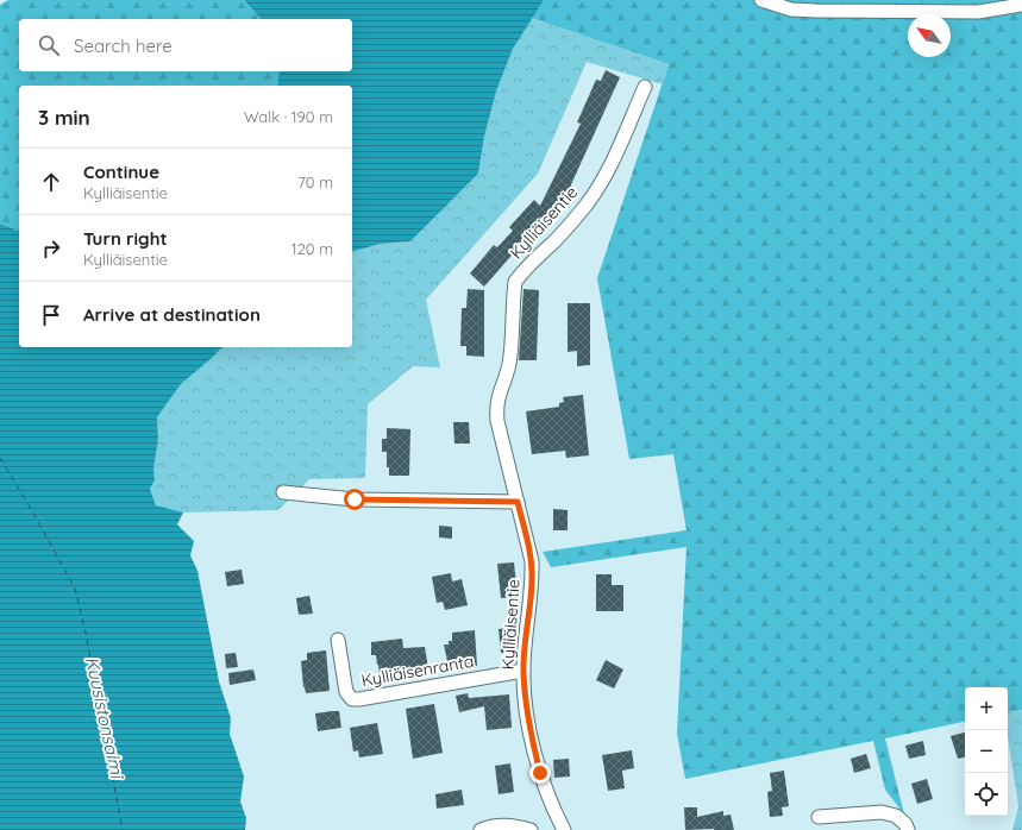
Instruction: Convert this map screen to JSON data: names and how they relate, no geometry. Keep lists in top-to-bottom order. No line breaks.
{"streets":{"street":["Kylliäisentie","Kylliäisenranta"]},"crossings":[["Kylliäisentie","Kylliäisenranta"]],"water":["Kuusistonsalmi"],"north":"top left","page":{"search":"Search here","heading":["3 min","Walk · 190 m"],"list":[["Continue","Kylliäisentie","70 m"],["Turn right","Kylliäisentie","120 m"],"Arrive at destination"],"map_buttons":["+","−"]}}
